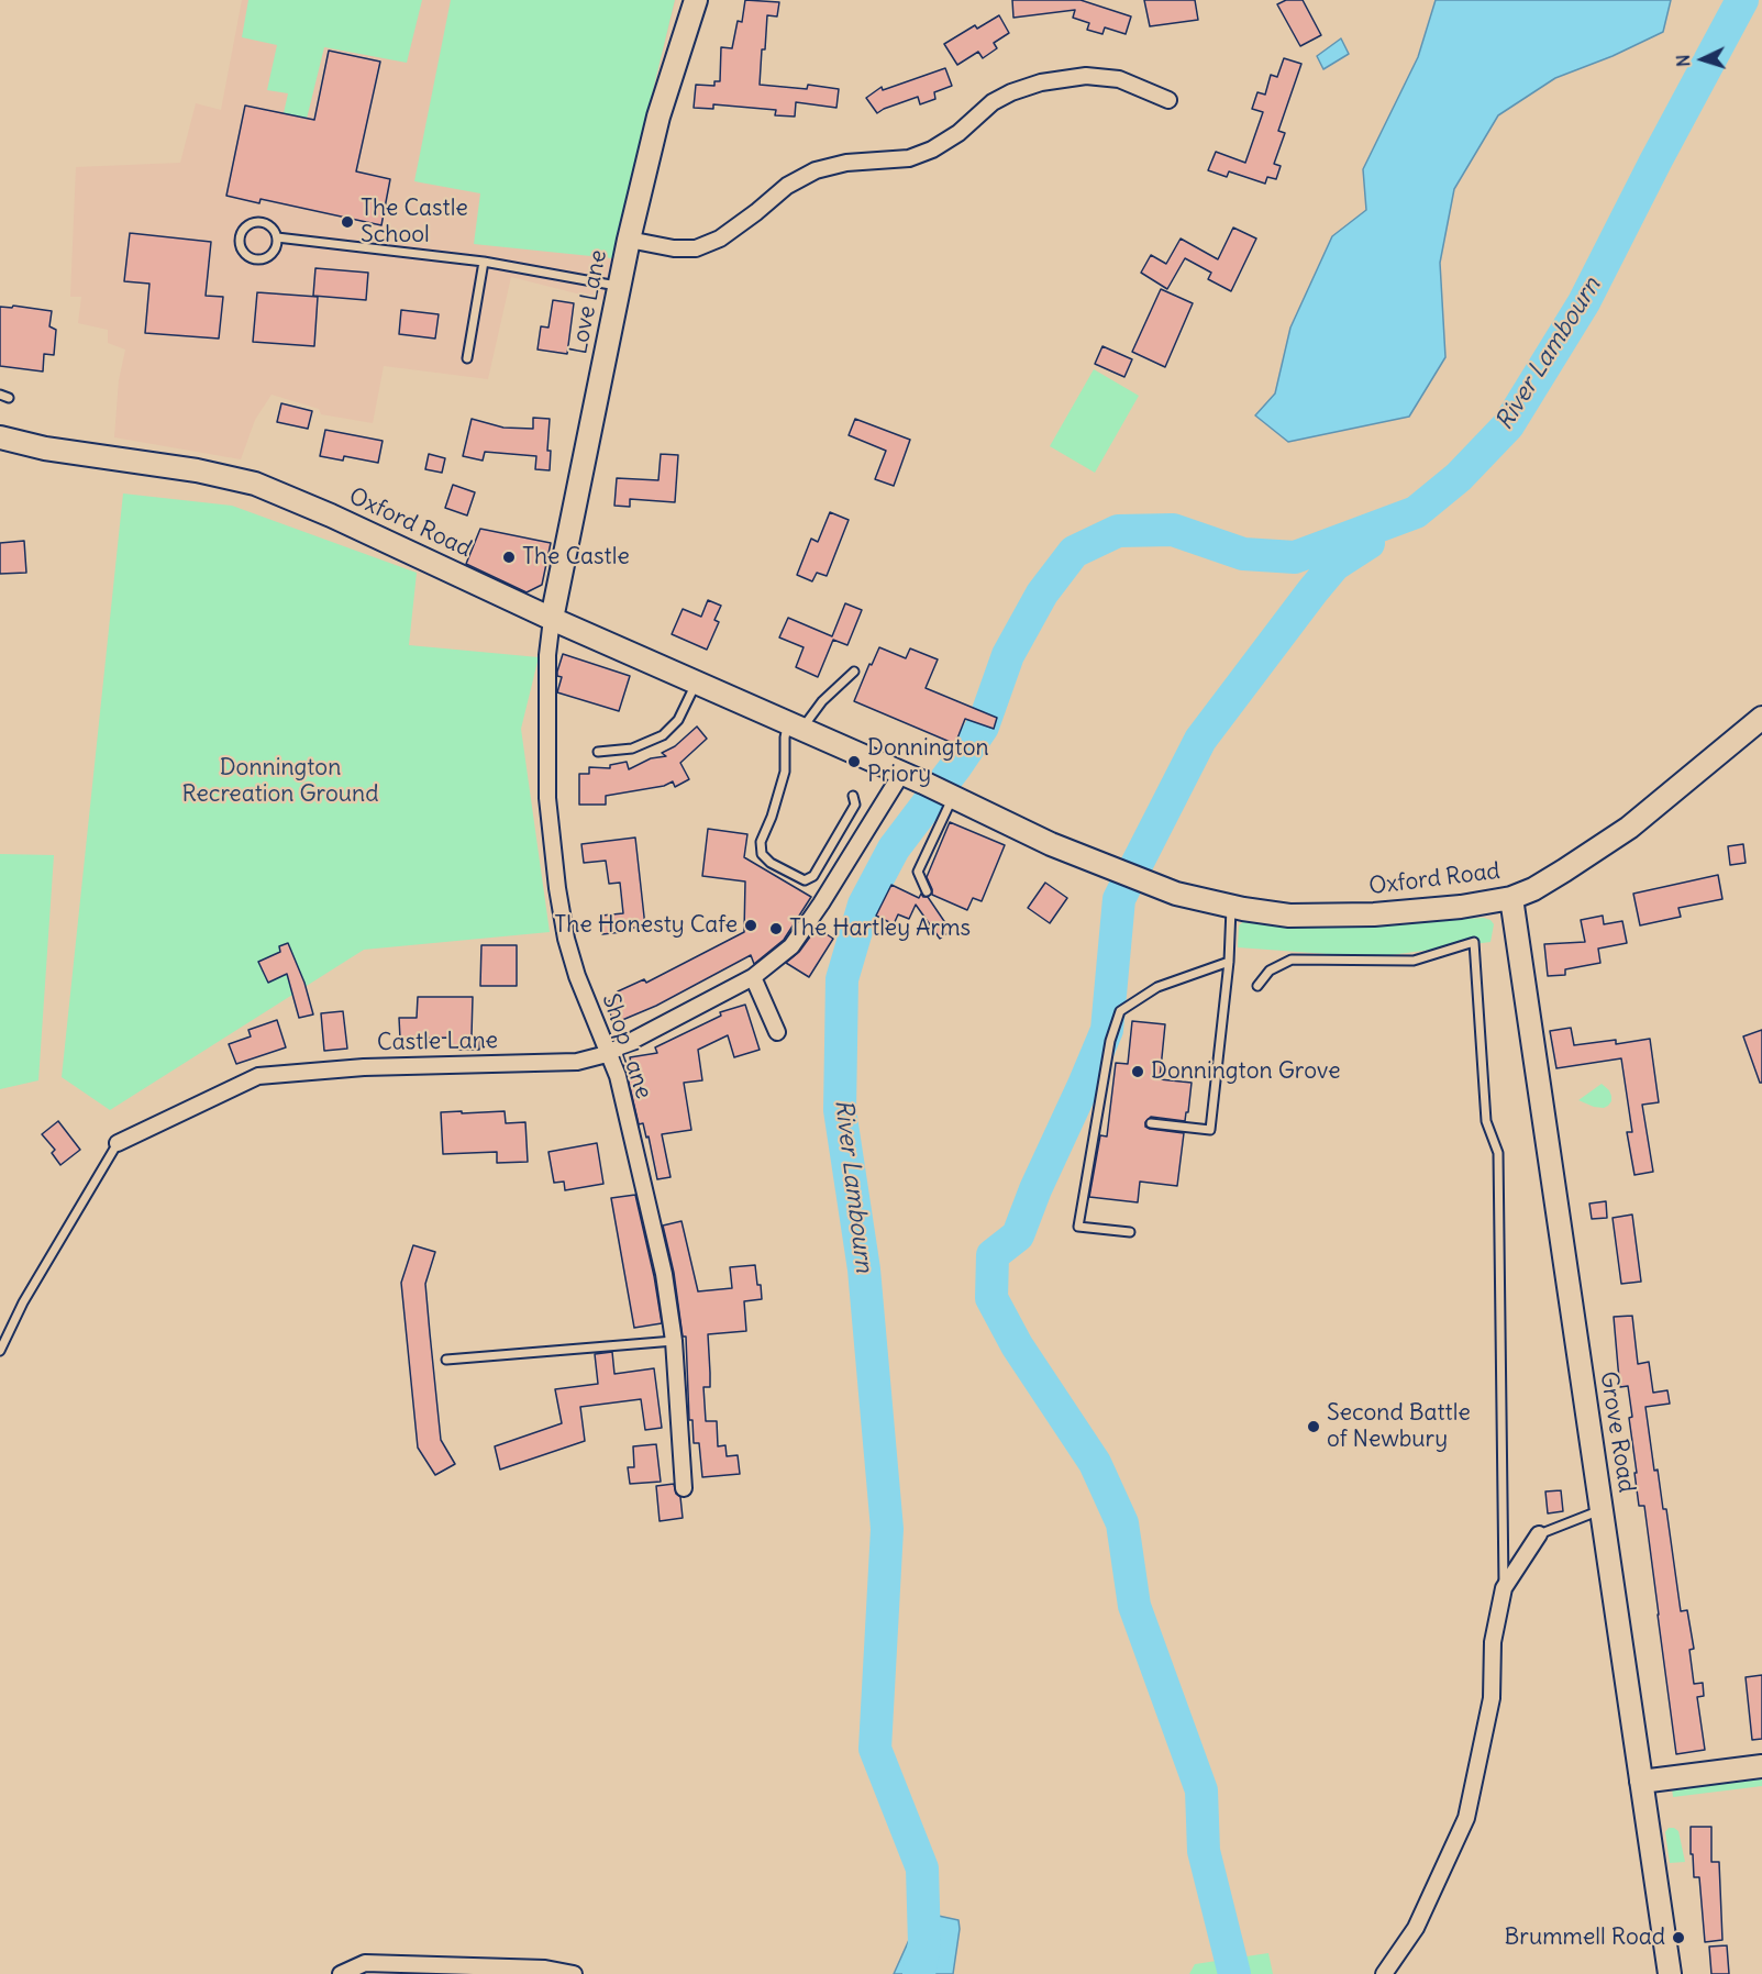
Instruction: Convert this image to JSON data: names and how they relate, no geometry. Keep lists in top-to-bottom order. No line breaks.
{"streets":{"main road":["Love Lane","Oxford Road","Grove Road"],"street":["Castle Lane","Shop Lane"]},"crossings":[["Love Lane","Oxford Road"],["Love Lane","Shop Lane"],["Oxford Road","Castle Lane"],["Oxford Road","Shop Lane"],["Oxford Road","Grove Road"],["Castle Lane","Shop Lane"]],"water":["River Lambourn"],"parks":["Donnington Recreation Ground"],"places":["The Castle School","The Castle","Donnington Priory","The Honesty Cafe","The Hartley Arms","Donnington Grove","Second Battle of Newbury","Brummell Road"],"north":"left"}
